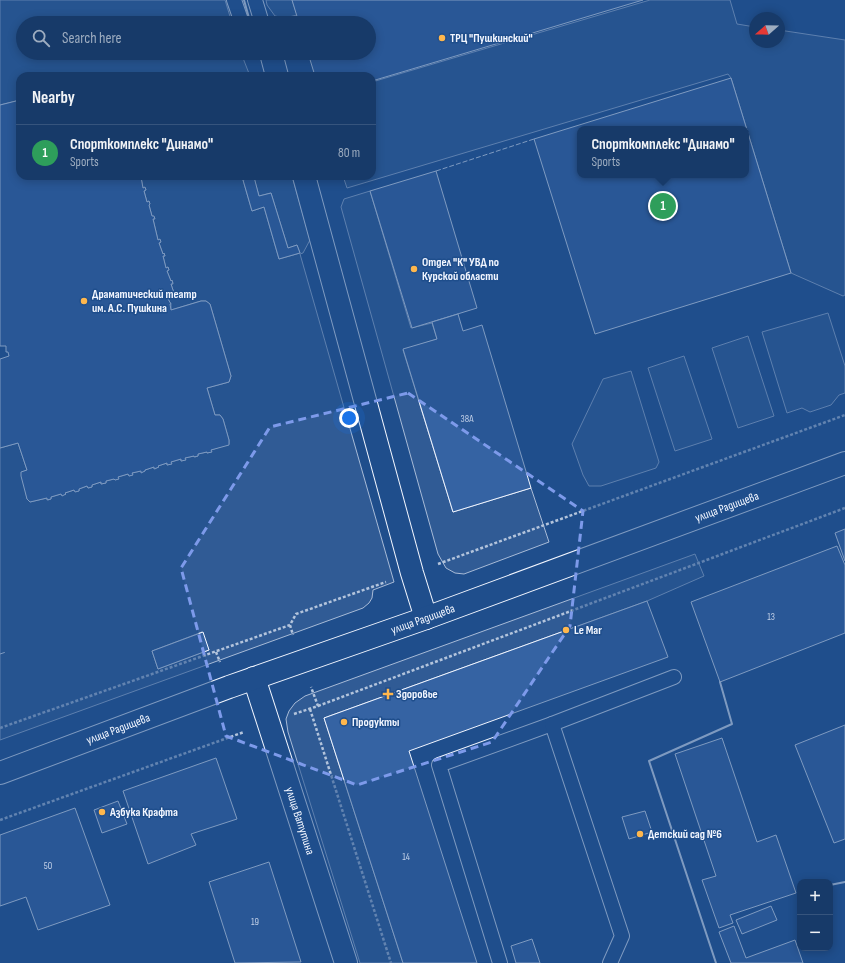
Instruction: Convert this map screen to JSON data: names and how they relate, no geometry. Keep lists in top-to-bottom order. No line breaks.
{"streets":{"main road":["улица Радищева","улица Ватутина"]},"crossings":[["улица Радищева","улица Ватутина"]],"places":{"other":["ТРЦ \"Пушкинский\"","Отдел \"К\" УВД по Курской области","Драматический театр им. А.С. Пушкина","Le Mar","Продукты","Азбука Крафта","Детский сад №6"],"health":["Здоровье"]},"house_numbers":["38А","13","14","50","19"],"north":"left","page":{"search":"Search here","heading":"Nearby","list":[{"mark":"1","name":"Спорткомплекс \"Динамо\"","note":"Sports","value":"80 m"}],"popup":["Спорткомплекс \"Динамо\"","Sports"],"pins":"1","map_buttons":["+","−"]}}
